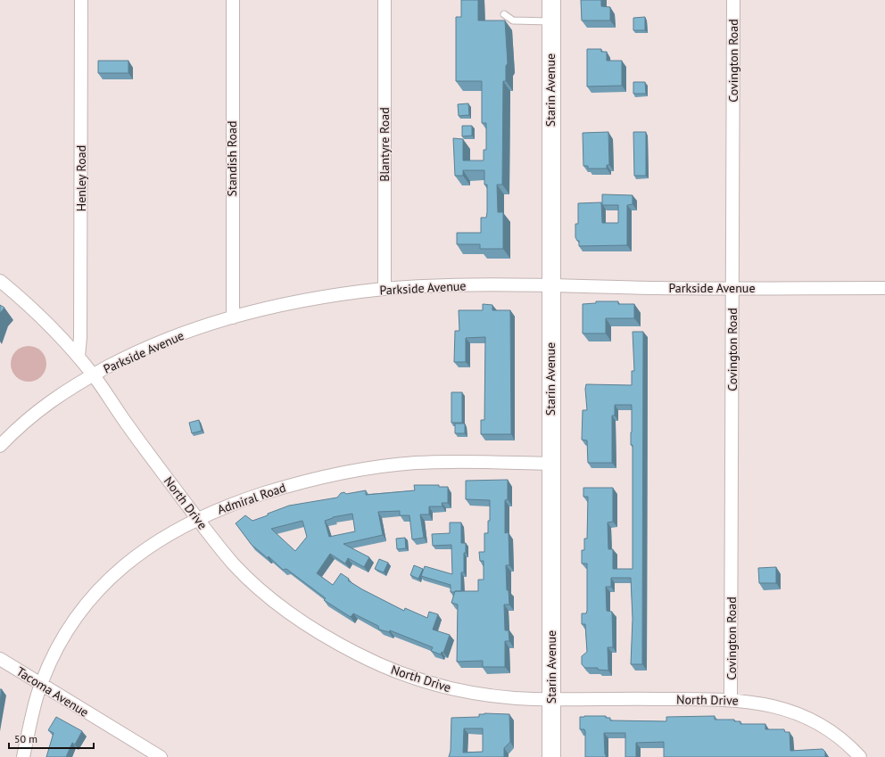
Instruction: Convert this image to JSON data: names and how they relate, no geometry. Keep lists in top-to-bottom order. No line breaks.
{"streets":{"street":["Covington Road","Starin Avenue","Blantyre Road","Standish Road","Henley Road","Parkside Avenue","Admiral Road","North Drive","Tacoma Avenue"]},"crossings":[["Covington Road","Parkside Avenue"],["Covington Road","North Drive"],["Starin Avenue","Parkside Avenue"],["Starin Avenue","Admiral Road"],["Starin Avenue","North Drive"],["Blantyre Road","Parkside Avenue"],["Standish Road","Parkside Avenue"],["Henley Road","North Drive"],["Parkside Avenue","North Drive"],["Admiral Road","North Drive"],["Admiral Road","Tacoma Avenue"]],"scale_bar":"50 m"}
